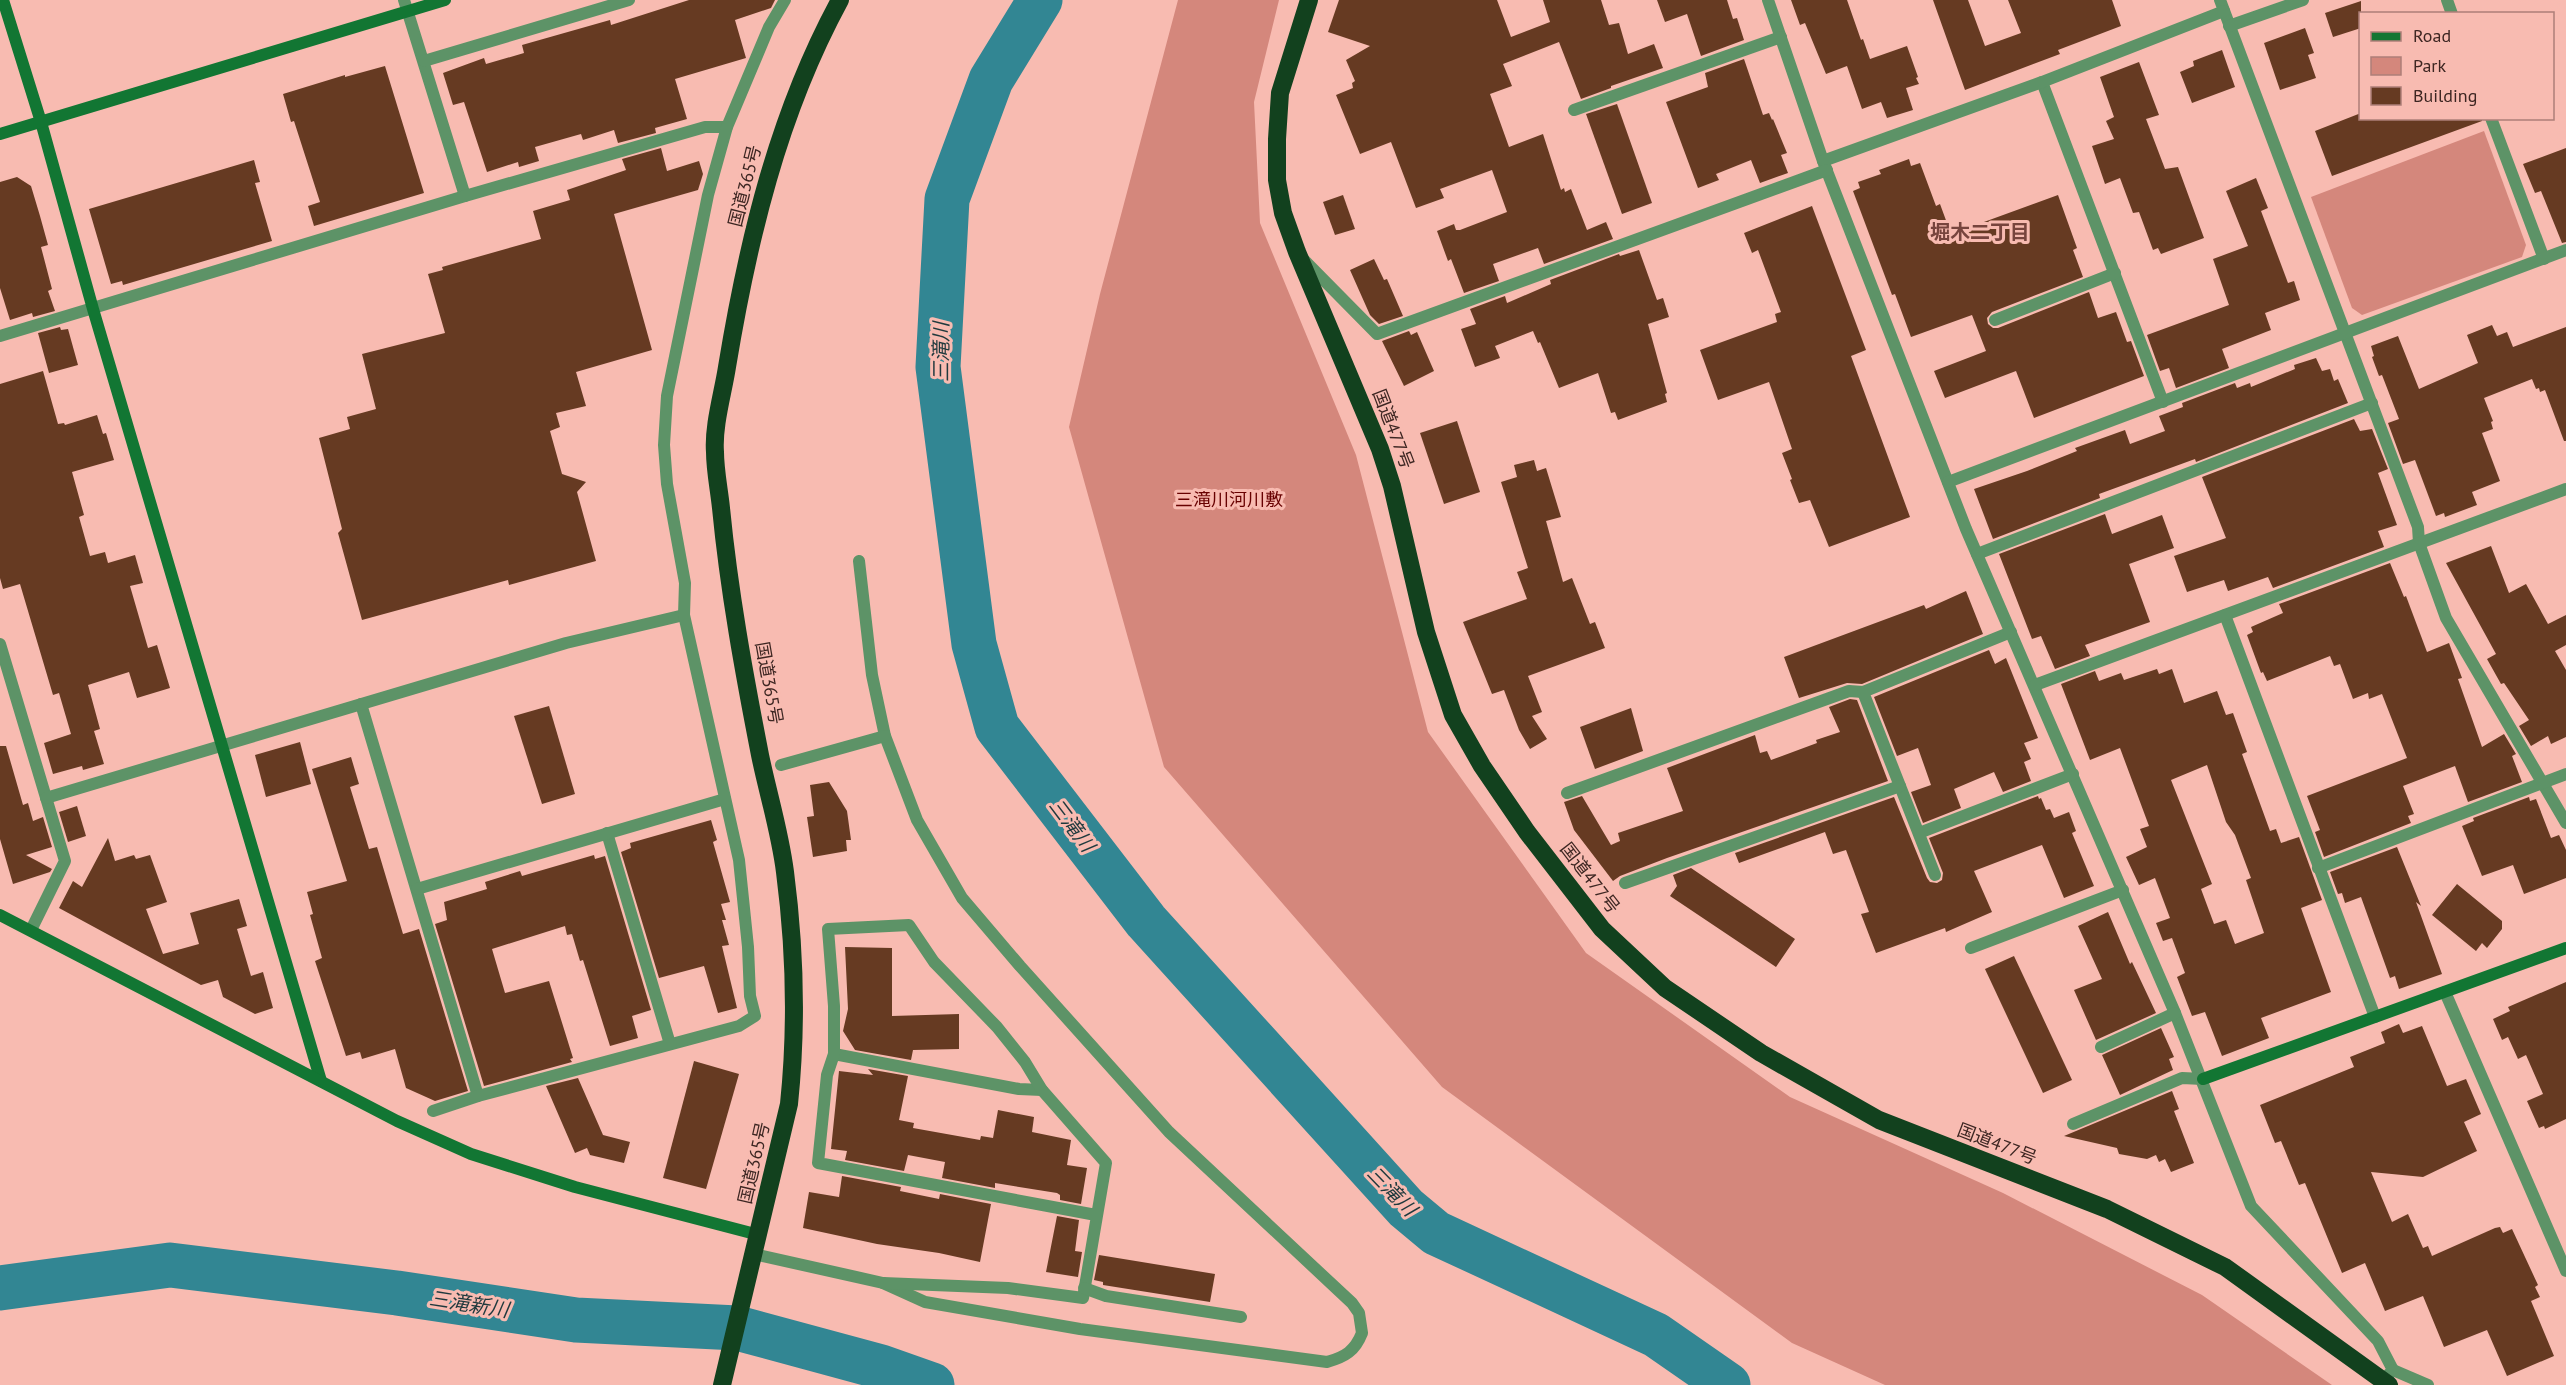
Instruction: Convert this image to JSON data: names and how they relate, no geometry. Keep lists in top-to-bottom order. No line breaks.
{"streets":{"highway":["国道365号","国道477号"]},"districts":["堀木二丁目"],"water":["三滝川","三滝新川"],"parks":["三滝川河川敷"],"legend":["Road","Park","Building"]}
